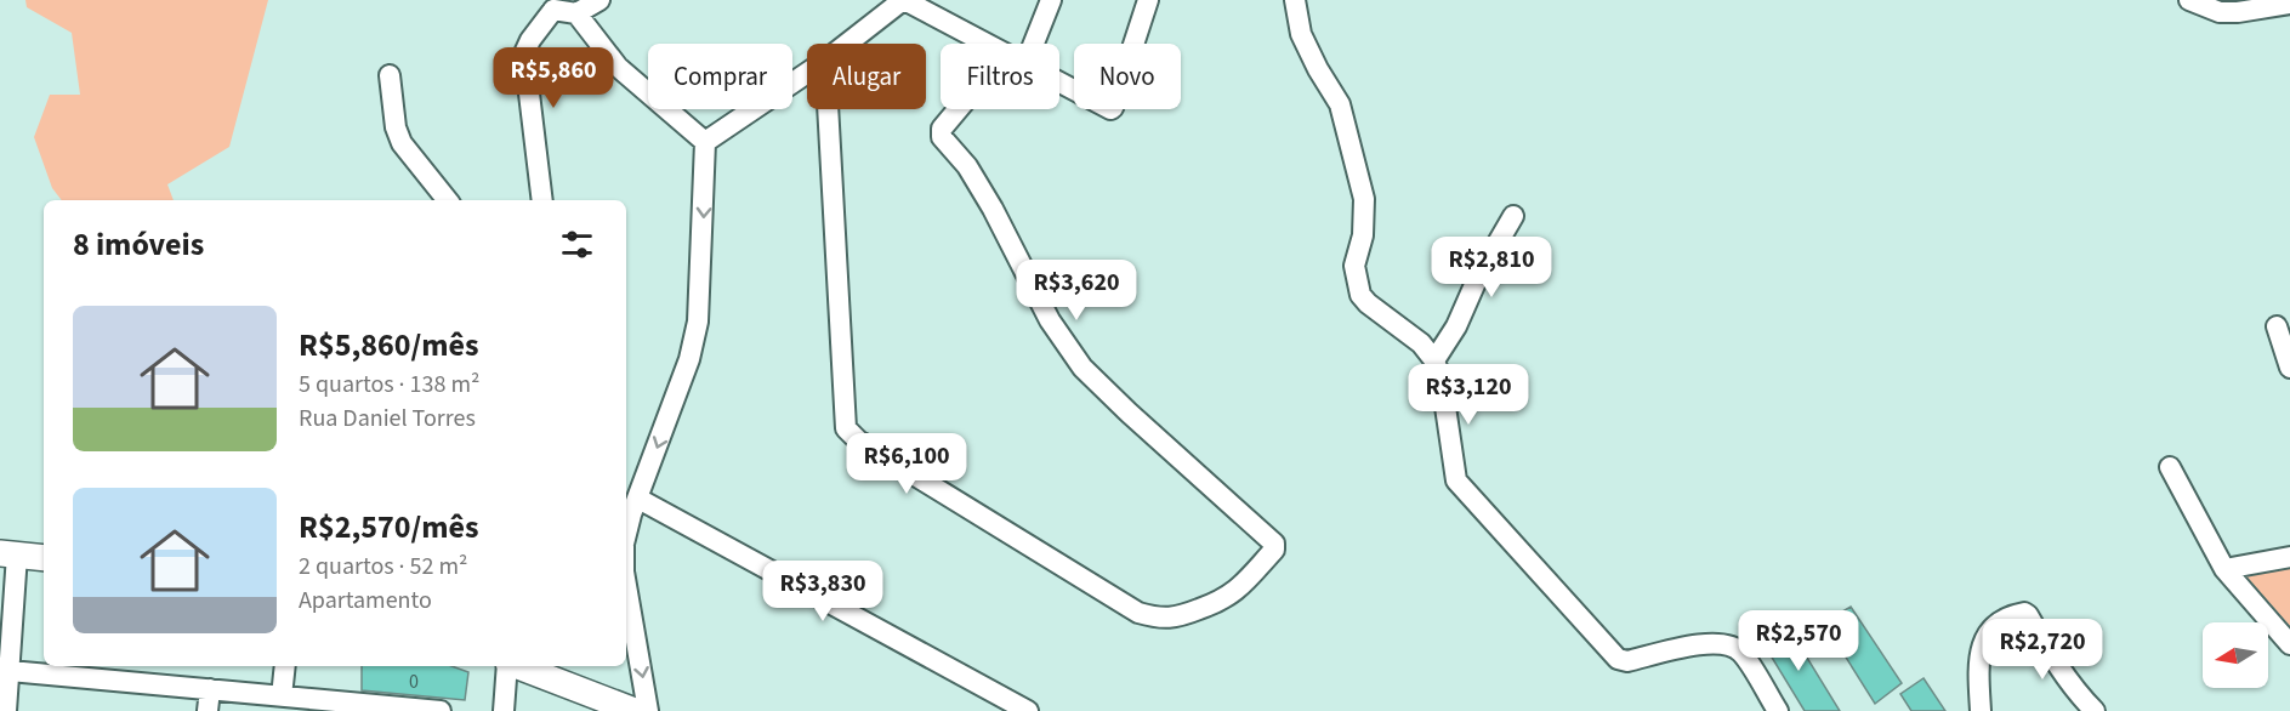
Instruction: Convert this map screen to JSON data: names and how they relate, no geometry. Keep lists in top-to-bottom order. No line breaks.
{"house_numbers":["0"],"north":"left","page":{"chip":["Comprar","Alugar","Filtros","Novo"],"price":["R$5,860","R$2,810","R$3,620","R$3,120","R$6,100","R$3,830","R$2,570","R$2,720"],"heading":"8 imóveis","list":[{"name":"R$5,860/mês","note":"5 quartos · 138 m² · Rua Daniel Torres"},{"name":"R$2,570/mês","note":"2 quartos · 52 m² · Apartamento"}]}}
